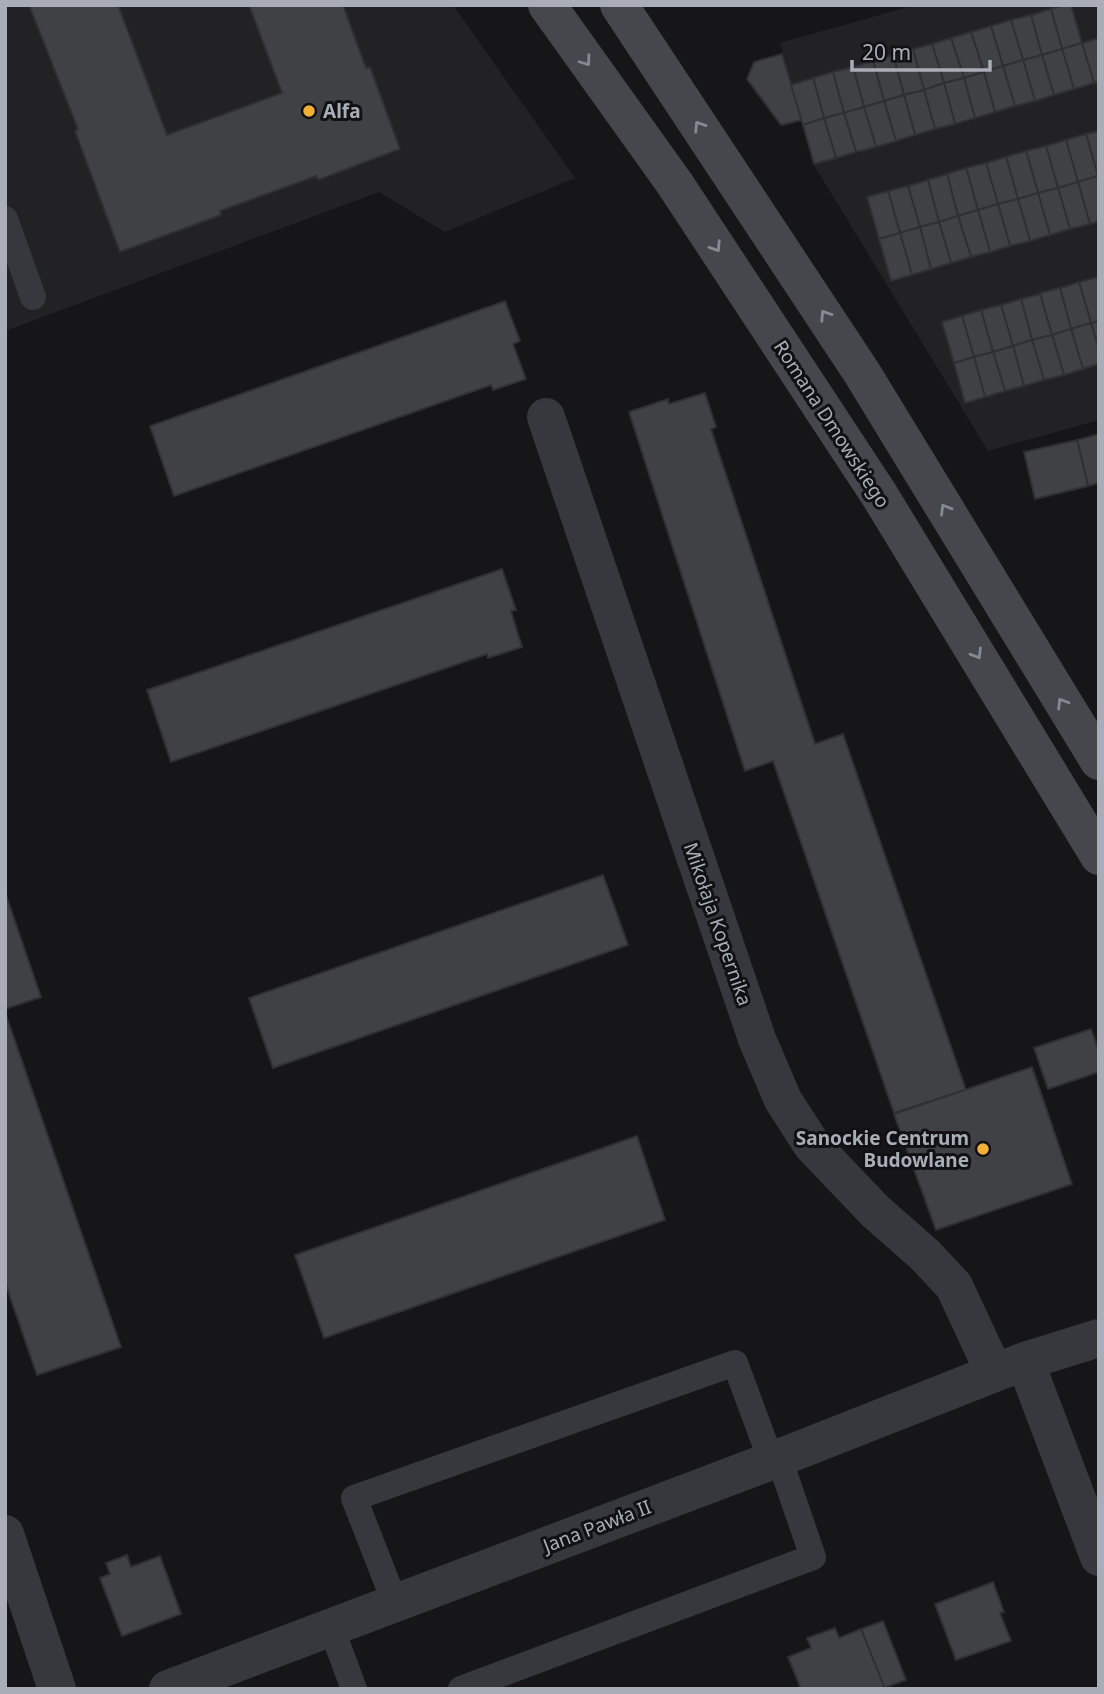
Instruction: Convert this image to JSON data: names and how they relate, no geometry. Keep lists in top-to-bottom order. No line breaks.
{"streets":{"main road":["Romana Dmowskiego"],"street":["Mikołaja Kopernika","Jana Pawła II"]},"crossings":[["Mikołaja Kopernika","Jana Pawła II"]],"places":["Alfa","Sanockie Centrum Budowlane"],"scale_bar":"20 m"}
